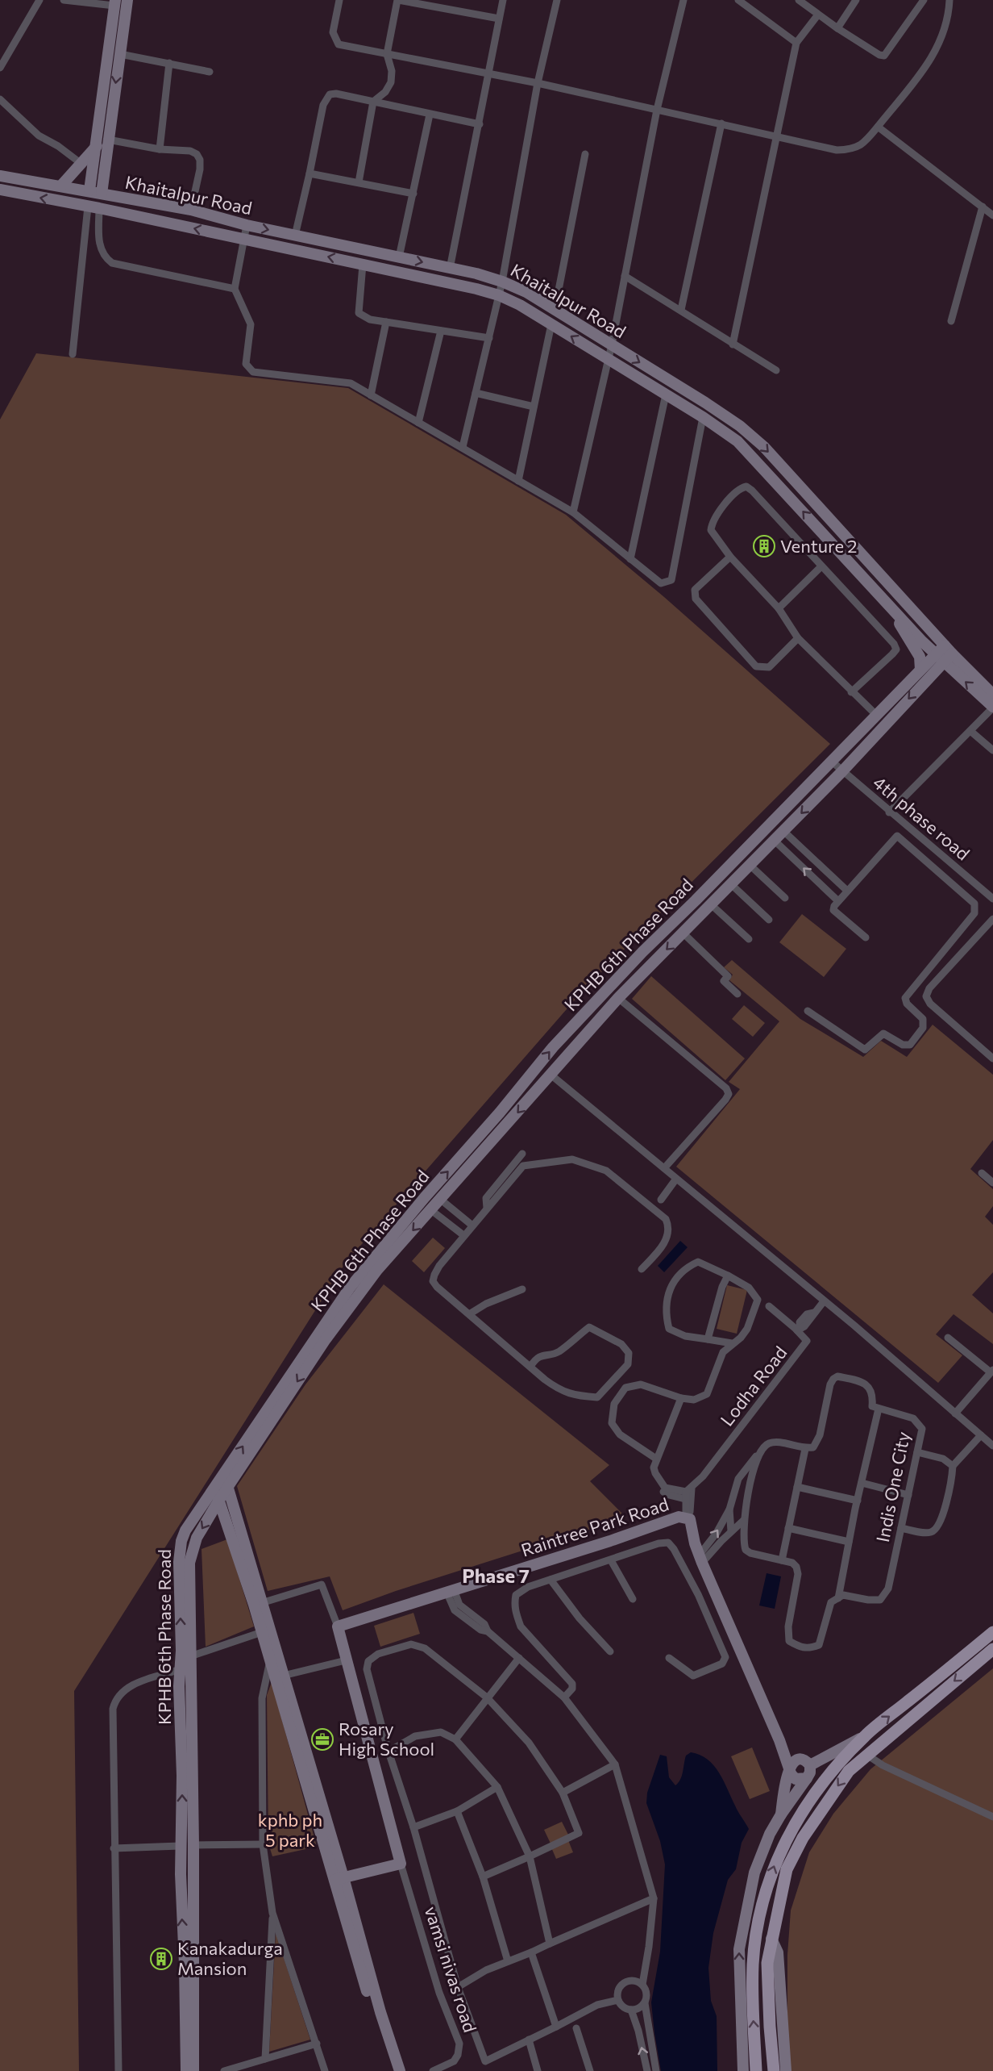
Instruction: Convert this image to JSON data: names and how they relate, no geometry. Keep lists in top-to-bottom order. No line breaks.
{"streets":{"street":["Khaitalpur Road","4th phase road","KPHB 6th Phase Road","Lodha Road","Indis One City","Raintree Park Road","vamsi nivas road"]},"crossings":[["Khaitalpur Road","KPHB 6th Phase Road"],["4th phase road","KPHB 6th Phase Road"]],"districts":["Phase 7"],"parks":["kphb ph 5 park"],"places":{"building":["Venture 2","Kanakadurga Mansion"],"office":["Rosary High School"]}}
